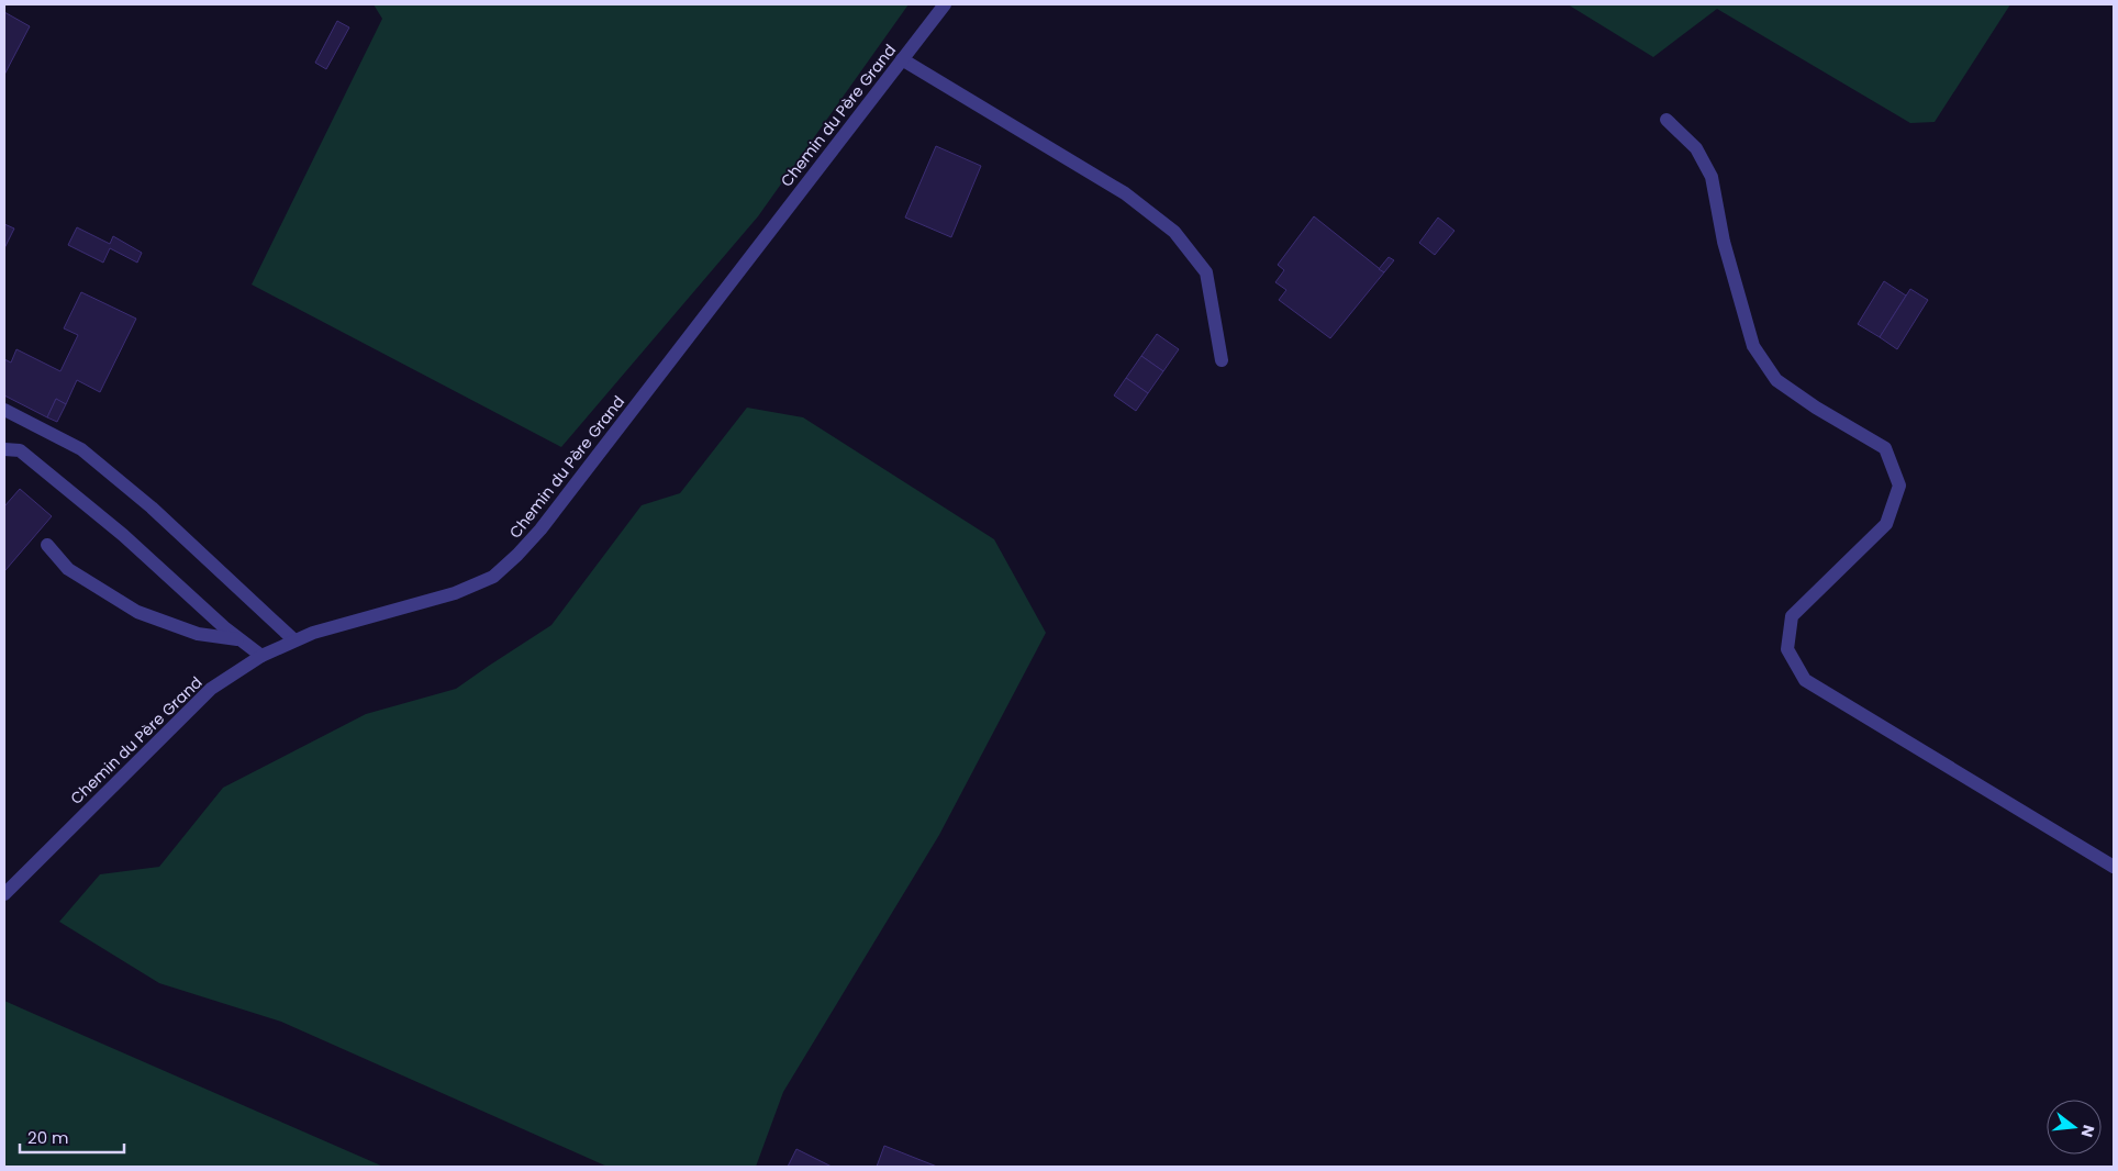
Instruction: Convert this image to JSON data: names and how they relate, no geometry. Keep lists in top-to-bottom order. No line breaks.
{"streets":{"street":["Chemin du Père Grand"]},"scale_bar":"20 m","north":"right"}
